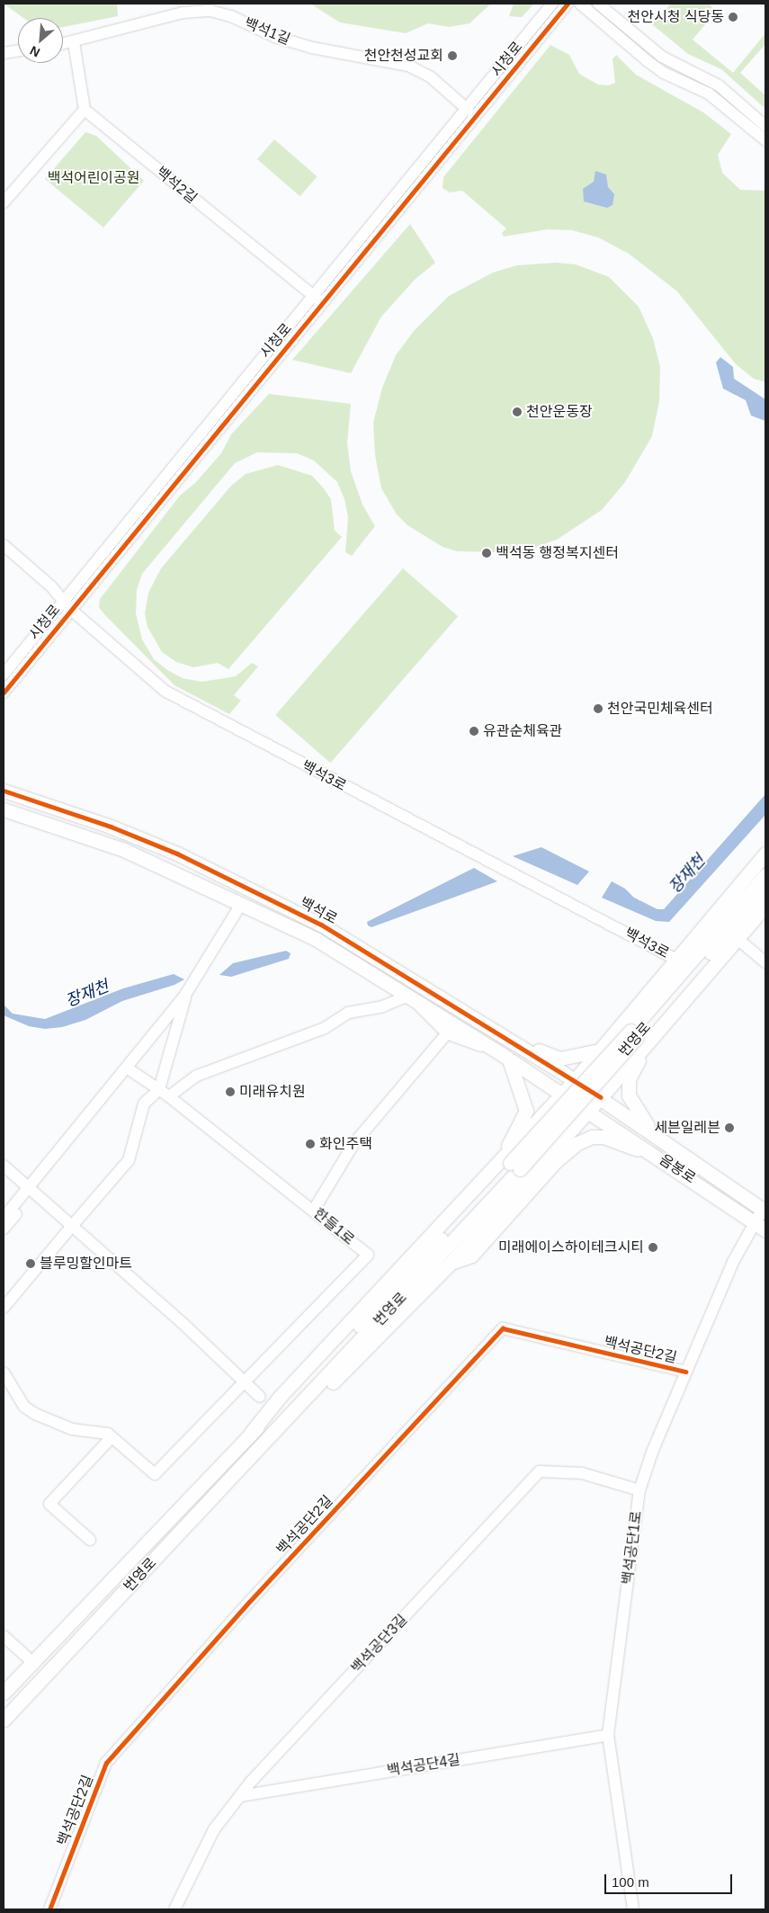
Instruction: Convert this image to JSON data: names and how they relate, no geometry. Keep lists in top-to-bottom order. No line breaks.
{"streets":{"main road":["백석로","번영로","음봉로"],"street":["백석1길","시청로","백석2길","백석3로","한들1로","백석공단2길","백석공단1로","백석공단3길","백석공단4길"]},"crossings":[["백석1길","시청로"],["시청로","백석2길"],["시청로","백석3로"],["백석로","음봉로"],["음봉로","백석공단1로"],["백석공단2길","백석공단1로"],["백석공단1로","백석공단3길"],["백석공단1로","백석공단4길"],["백석공단3길","백석공단4길"]],"water":["장재천"],"parks":["백석어린이공원"],"places":["천안시청 식당동","천안천성교회","천안운동장","백석동 행정복지센터","천안국민체육센터","유관순체육관","미래유치원","세븐일레븐","화인주택","미래에이스하이테크시티","블루밍할인마트"],"scale_bar":"100 m","north":"bottom left"}
